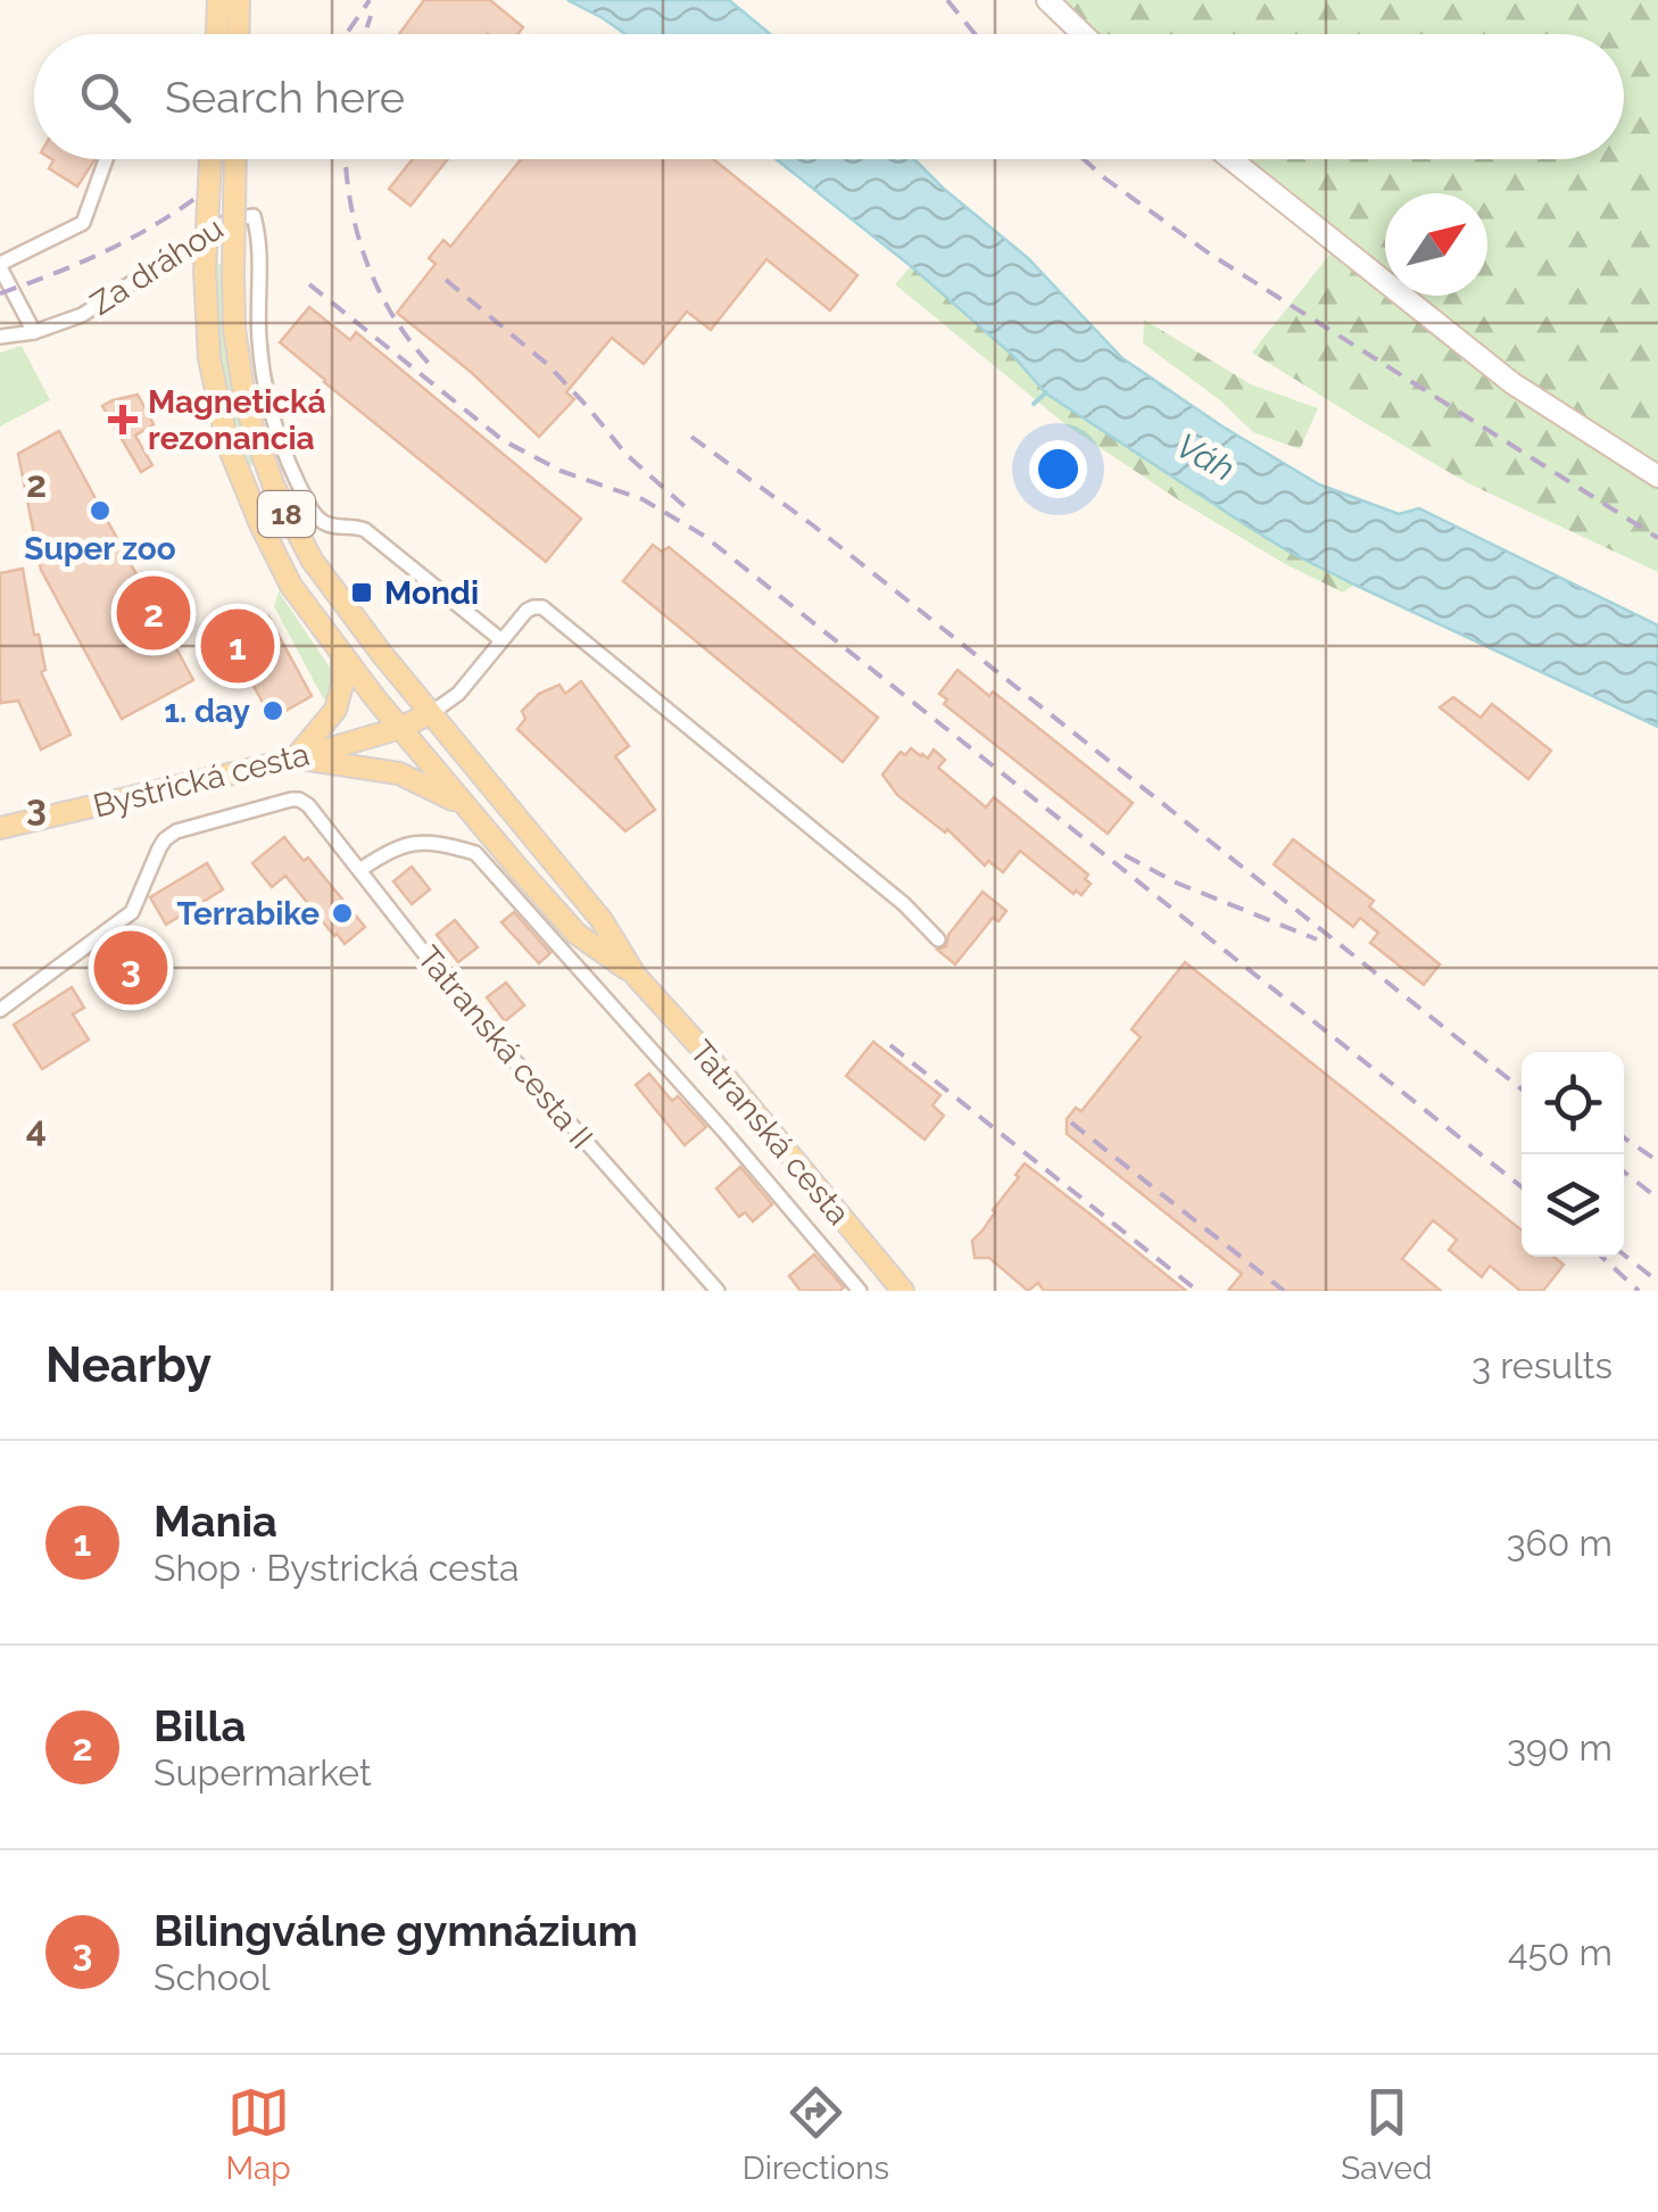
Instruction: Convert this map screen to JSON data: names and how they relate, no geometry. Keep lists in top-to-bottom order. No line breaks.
{"streets":{"main road":["18","Bystrická cesta","Tatranská cesta"],"street":["Za dráhou","Tatranská cesta II"]},"crossings":[["18","Bystrická cesta"],["18","Tatranská cesta"],["Bystrická cesta","Tatranská cesta"]],"water":["Váh"],"places":{"health":["Magnetická rezonancia"],"other":["Super zoo","1. day","Terrabike"],"transit":["Mondi"]},"north":"top right","page":{"search":"Search here","pins":["2","1","3"],"heading":["Nearby","3 results"],"list":[{"mark":"1","name":"Mania","note":"Shop · Bystrická cesta","value":"360 m"},{"mark":"2","name":"Billa","note":"Supermarket","value":"390 m"},{"mark":"3","name":"Bilingválne gymnázium","note":"School","value":"450 m"}],"nav":["Map","Directions","Saved"]},"grid":{"rows":["2","3","4"]}}
